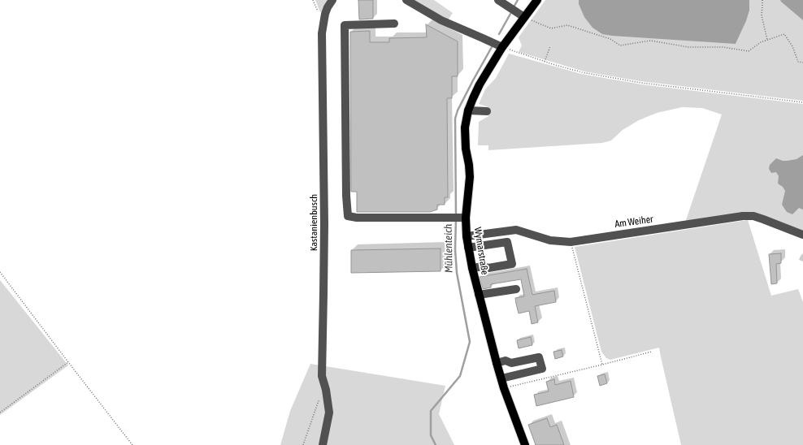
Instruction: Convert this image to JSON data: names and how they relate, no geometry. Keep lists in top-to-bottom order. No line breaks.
{"streets":{"main road":["Wymarstraße"],"street":["Am Weiher","Kastanienbusch"]},"crossings":[["Am Weiher","Wymarstraße"]],"water":["Mühlenteich"]}
